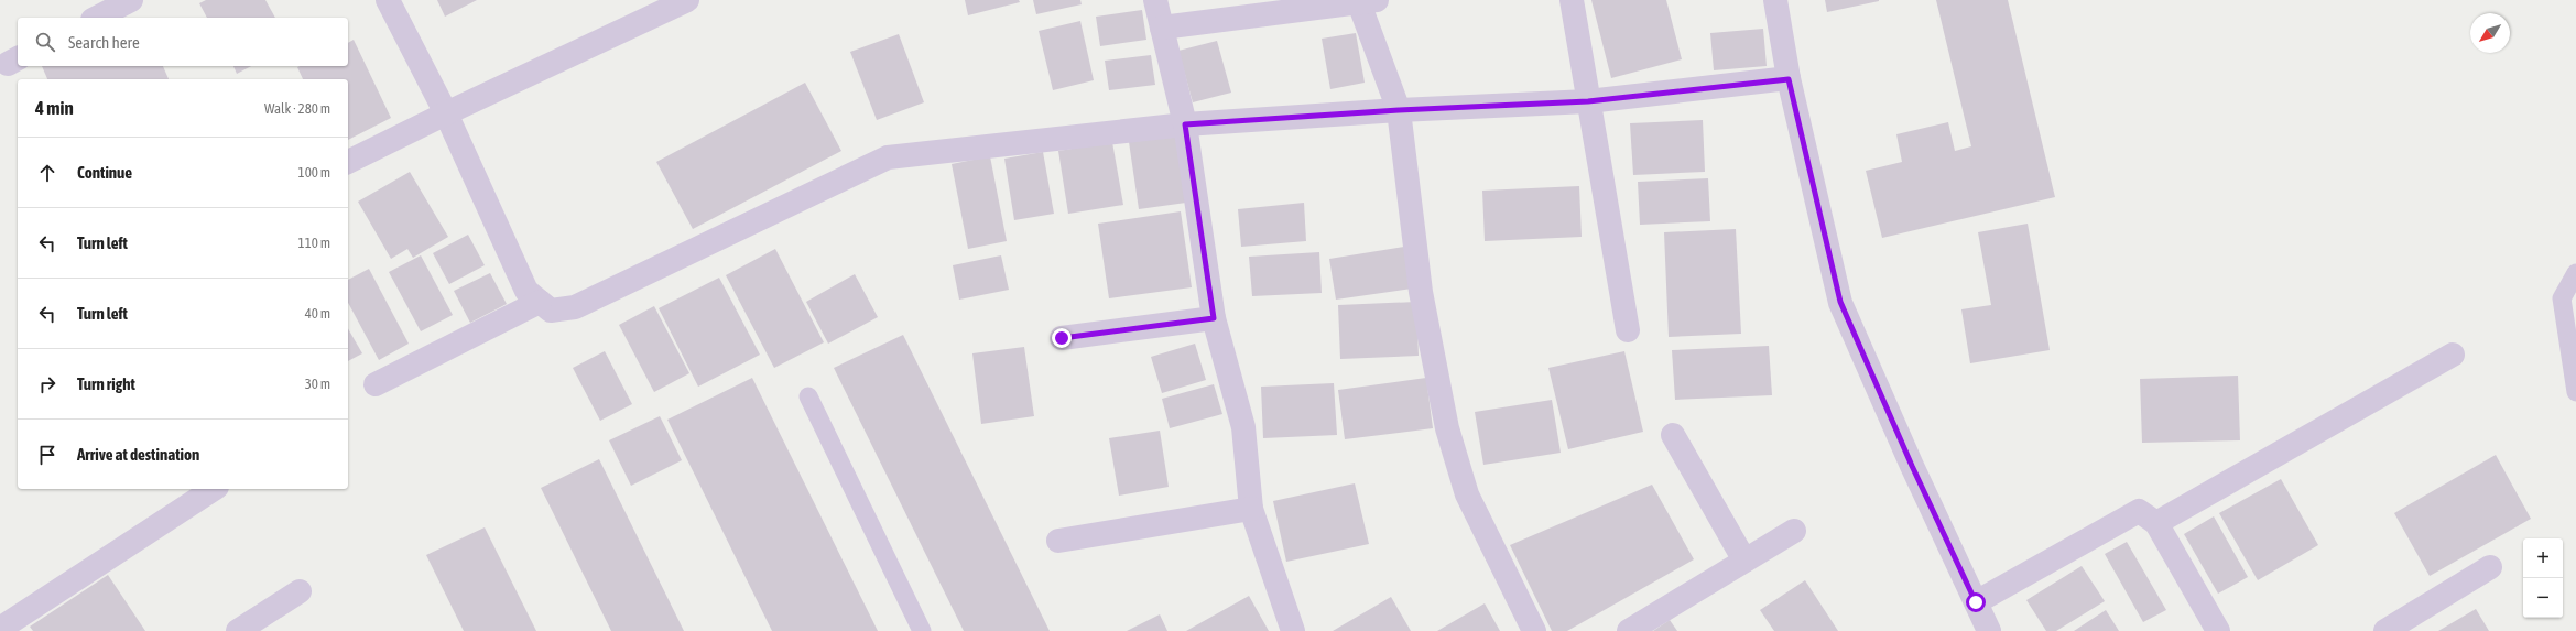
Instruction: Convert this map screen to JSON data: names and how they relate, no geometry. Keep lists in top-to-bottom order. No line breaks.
{"north":"bottom left","page":{"search":"Search here","heading":["4 min","Walk · 280 m"],"list":[["Continue","100 m"],["Turn left","110 m"],["Turn left","40 m"],["Turn right","30 m"],"Arrive at destination"],"map_buttons":["+","−"]}}
